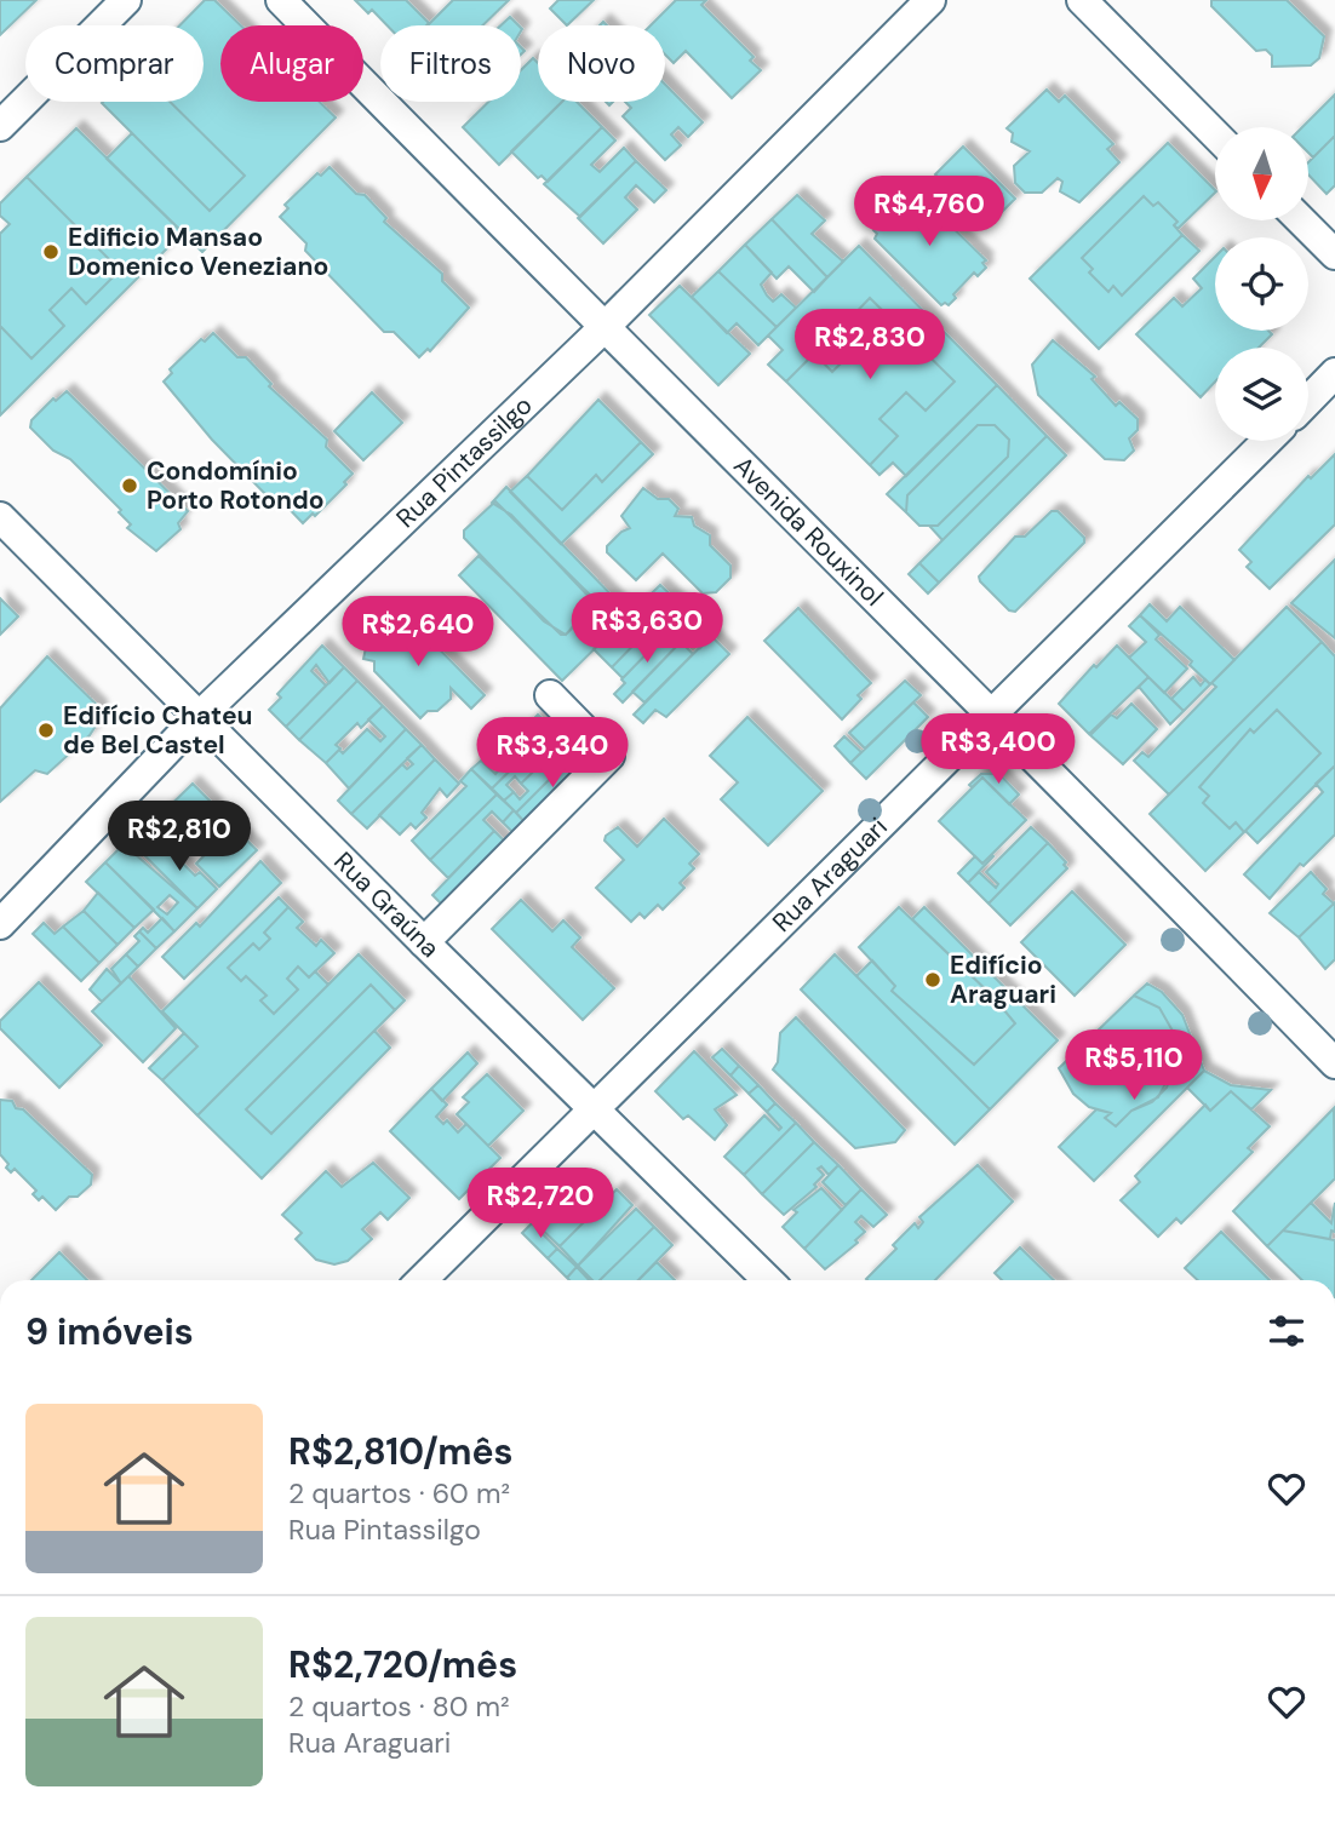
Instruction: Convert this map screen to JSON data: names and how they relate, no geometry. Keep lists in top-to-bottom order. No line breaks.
{"streets":{"street":["Rua Pintassilgo","Avenida Rouxinol","Rua Araguari","Rua Graúna"]},"crossings":[["Rua Pintassilgo","Avenida Rouxinol"],["Rua Pintassilgo","Rua Graúna"],["Avenida Rouxinol","Rua Araguari"],["Rua Araguari","Rua Graúna"]],"places":["Edificio Mansao Domenico Veneziano","Condomínio Porto Rotondo","Edifício Chateu de Bel Castel","Edifício Araguari"],"north":"bottom","page":{"chip":["Comprar","Alugar","Filtros","Novo"],"price":["R$4,760","R$2,830","R$3,630","R$2,640","R$3,400","R$3,340","R$2,810","R$5,110","R$2,720"],"heading":"9 imóveis","list":[{"name":"R$2,810/mês","note":"2 quartos · 60 m² · Rua Pintassilgo"},{"name":"R$2,720/mês","note":"2 quartos · 80 m² · Rua Araguari"}]}}
